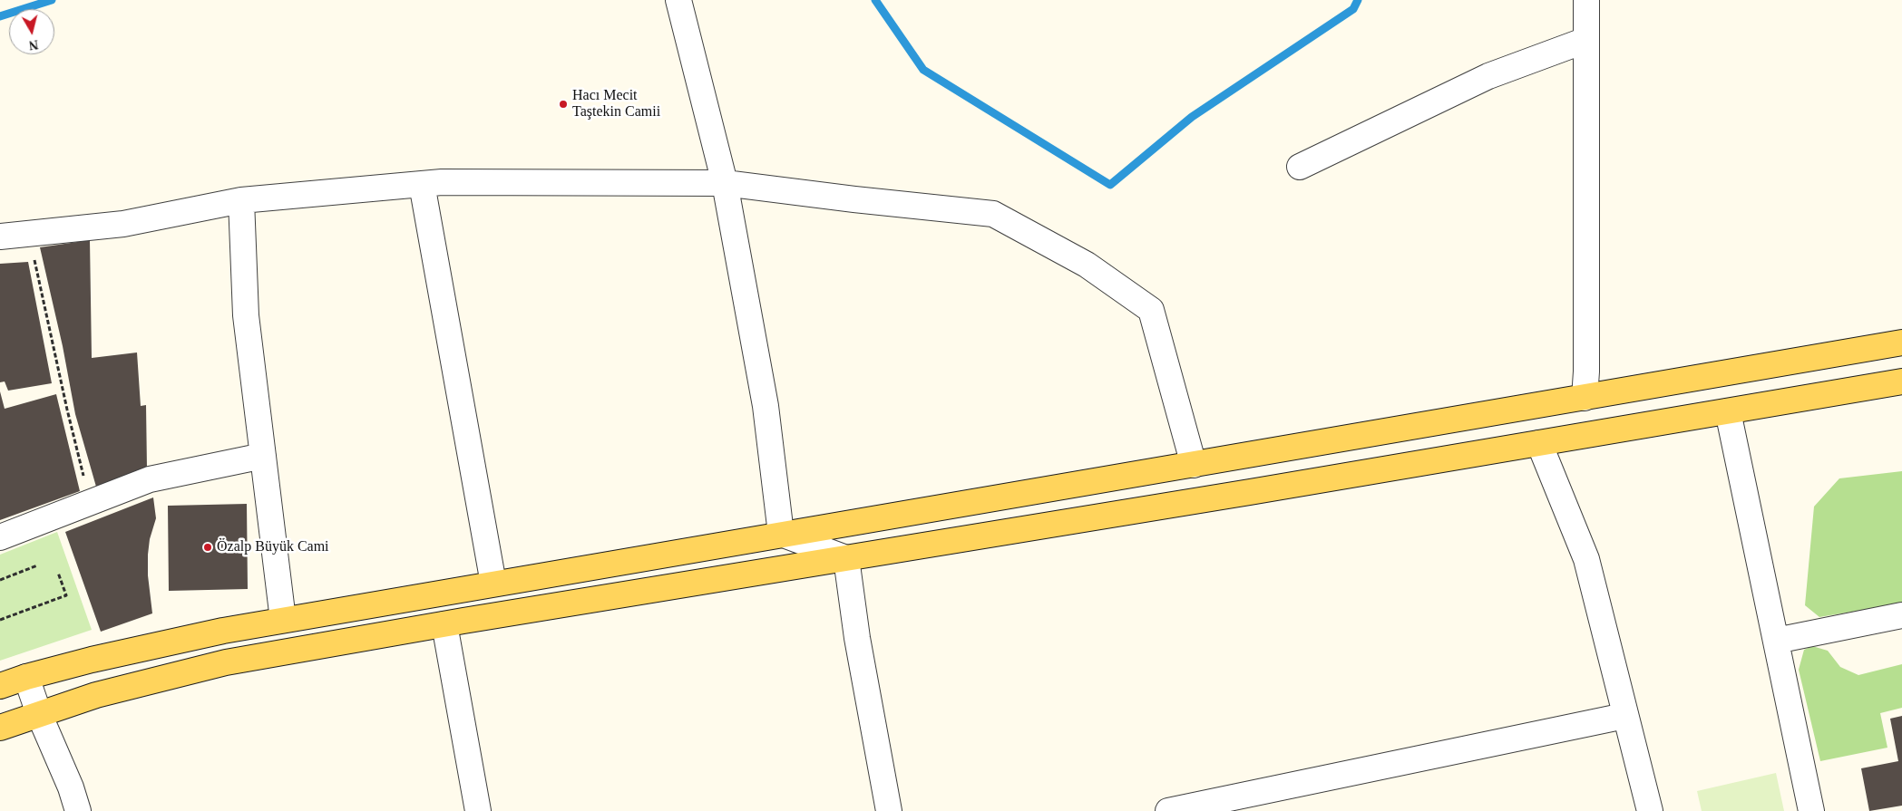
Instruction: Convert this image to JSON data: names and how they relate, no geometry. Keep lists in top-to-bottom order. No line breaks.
{"places":["Hacı Mecit Taştekin Camii","Özalp Büyük Cami"],"north":"bottom"}
